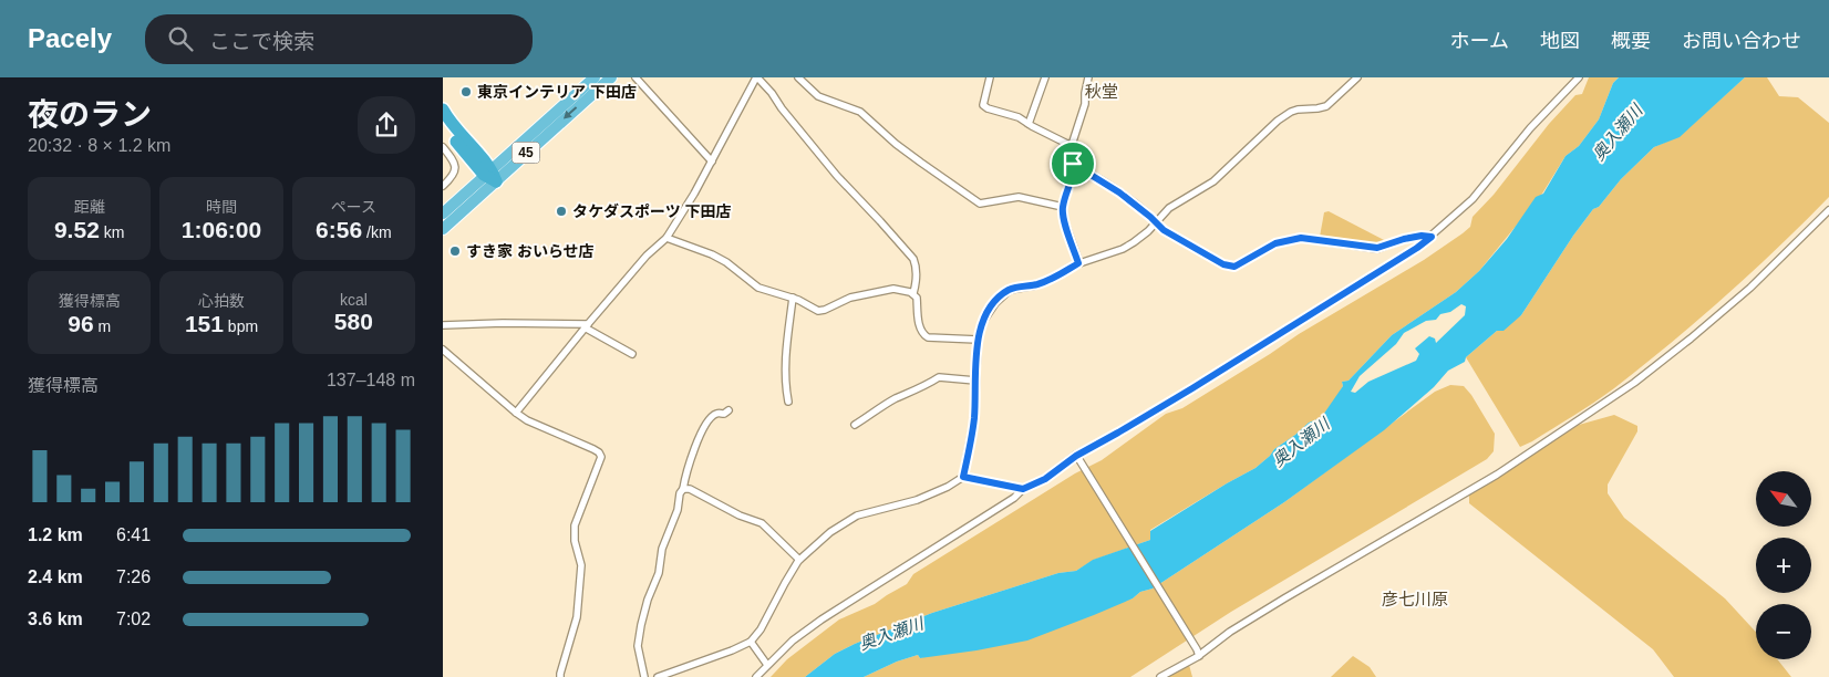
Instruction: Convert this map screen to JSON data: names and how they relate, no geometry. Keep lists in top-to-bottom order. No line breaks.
{"streets":{"highway":["45"]},"districts":["秋堂","彦七川原"],"water":["奥入瀬川"],"places":["東京インテリア 下田店","タケダスポーツ 下田店","すき家 おいらせ店"],"north":"top left","page":{"header":"Pacely","search":"ここで検索","nav":["ホーム","地図","概要","お問い合わせ"],"heading":["夜のラン","20:32 · 8 × 1.2 km"],"stats":[["距離","9.52 km"],["時間","1:06:00"],["ペース","6:56 /km"],["獲得標高","96 m"],["心拍数","151 bpm"],["kcal","580"]],"chart":["獲得標高","137–148 m"],"map_buttons":["+","−"],"list":[{"name":"1.2 km","note":"6:41"},{"name":"2.4 km","note":"7:26"},{"name":"3.6 km","note":"7:02"}]}}
